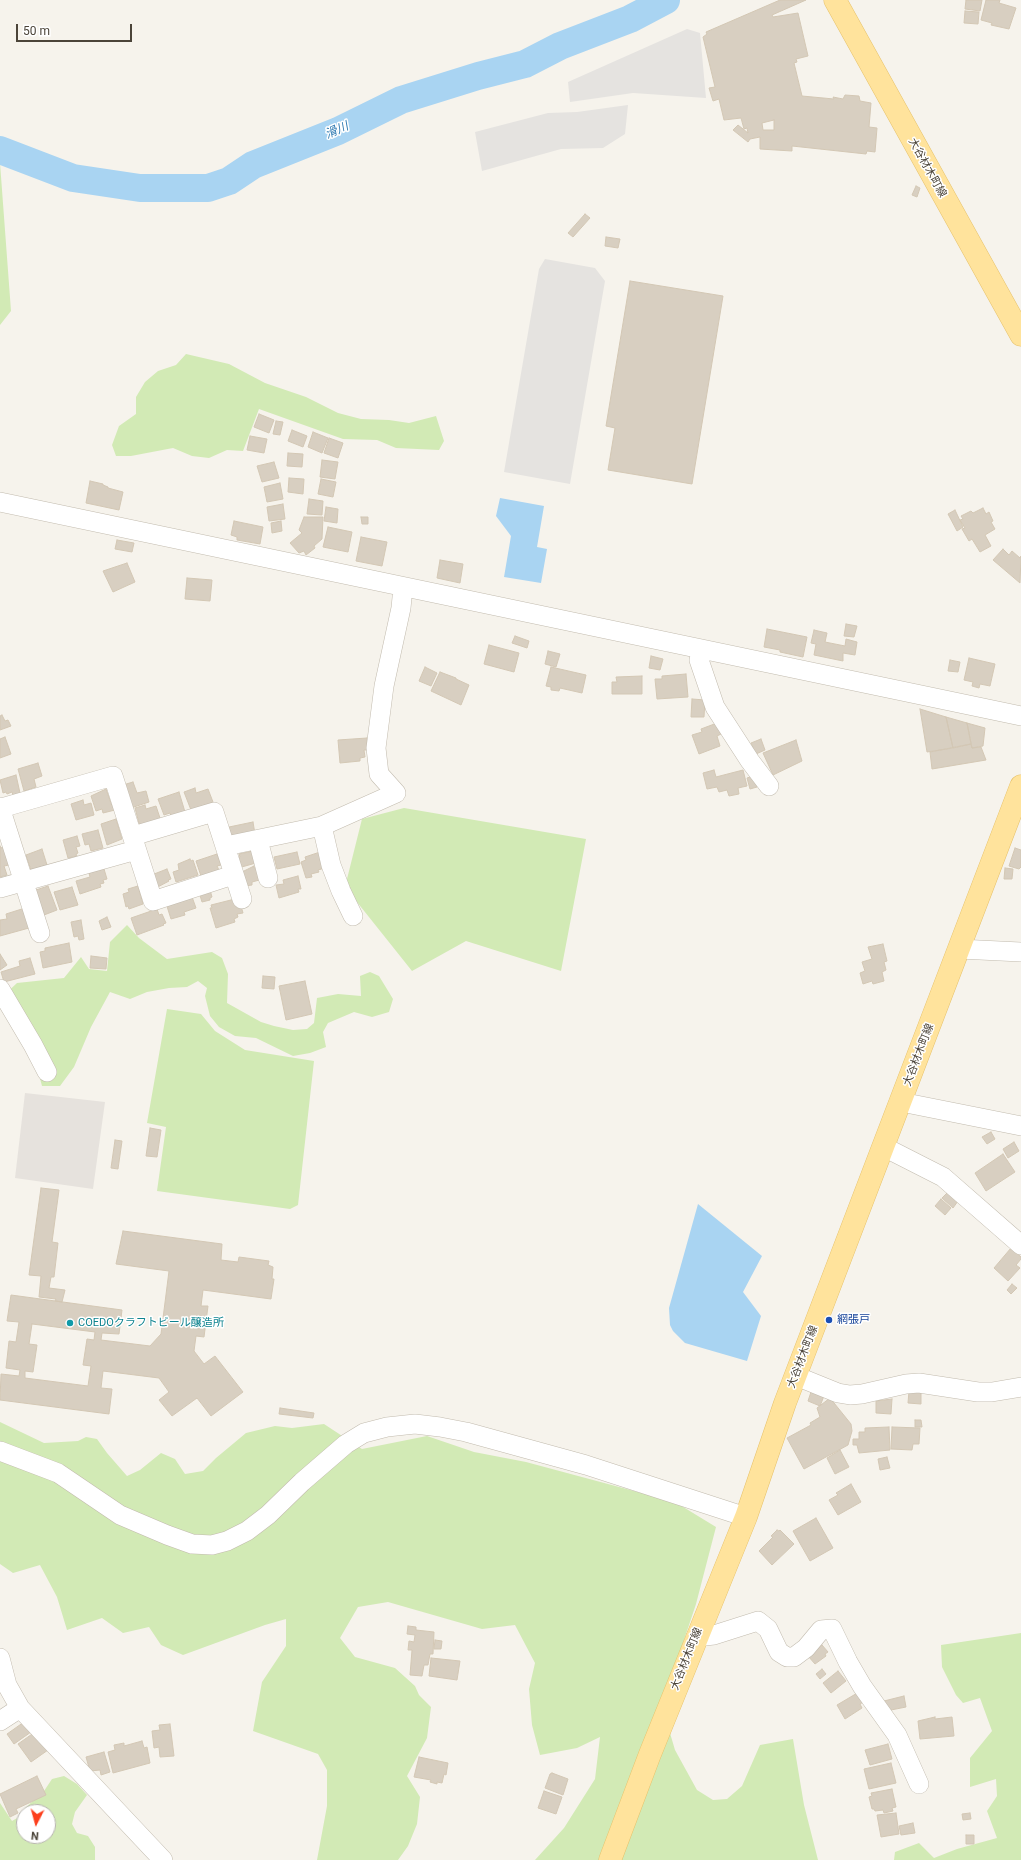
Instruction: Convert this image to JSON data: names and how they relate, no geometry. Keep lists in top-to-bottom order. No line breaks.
{"streets":{"main road":["大谷材木町線"]},"water":["滑川"],"places":["網張戸","COEDOクラフトビール醸造所"],"scale_bar":"50 m","north":"bottom"}
